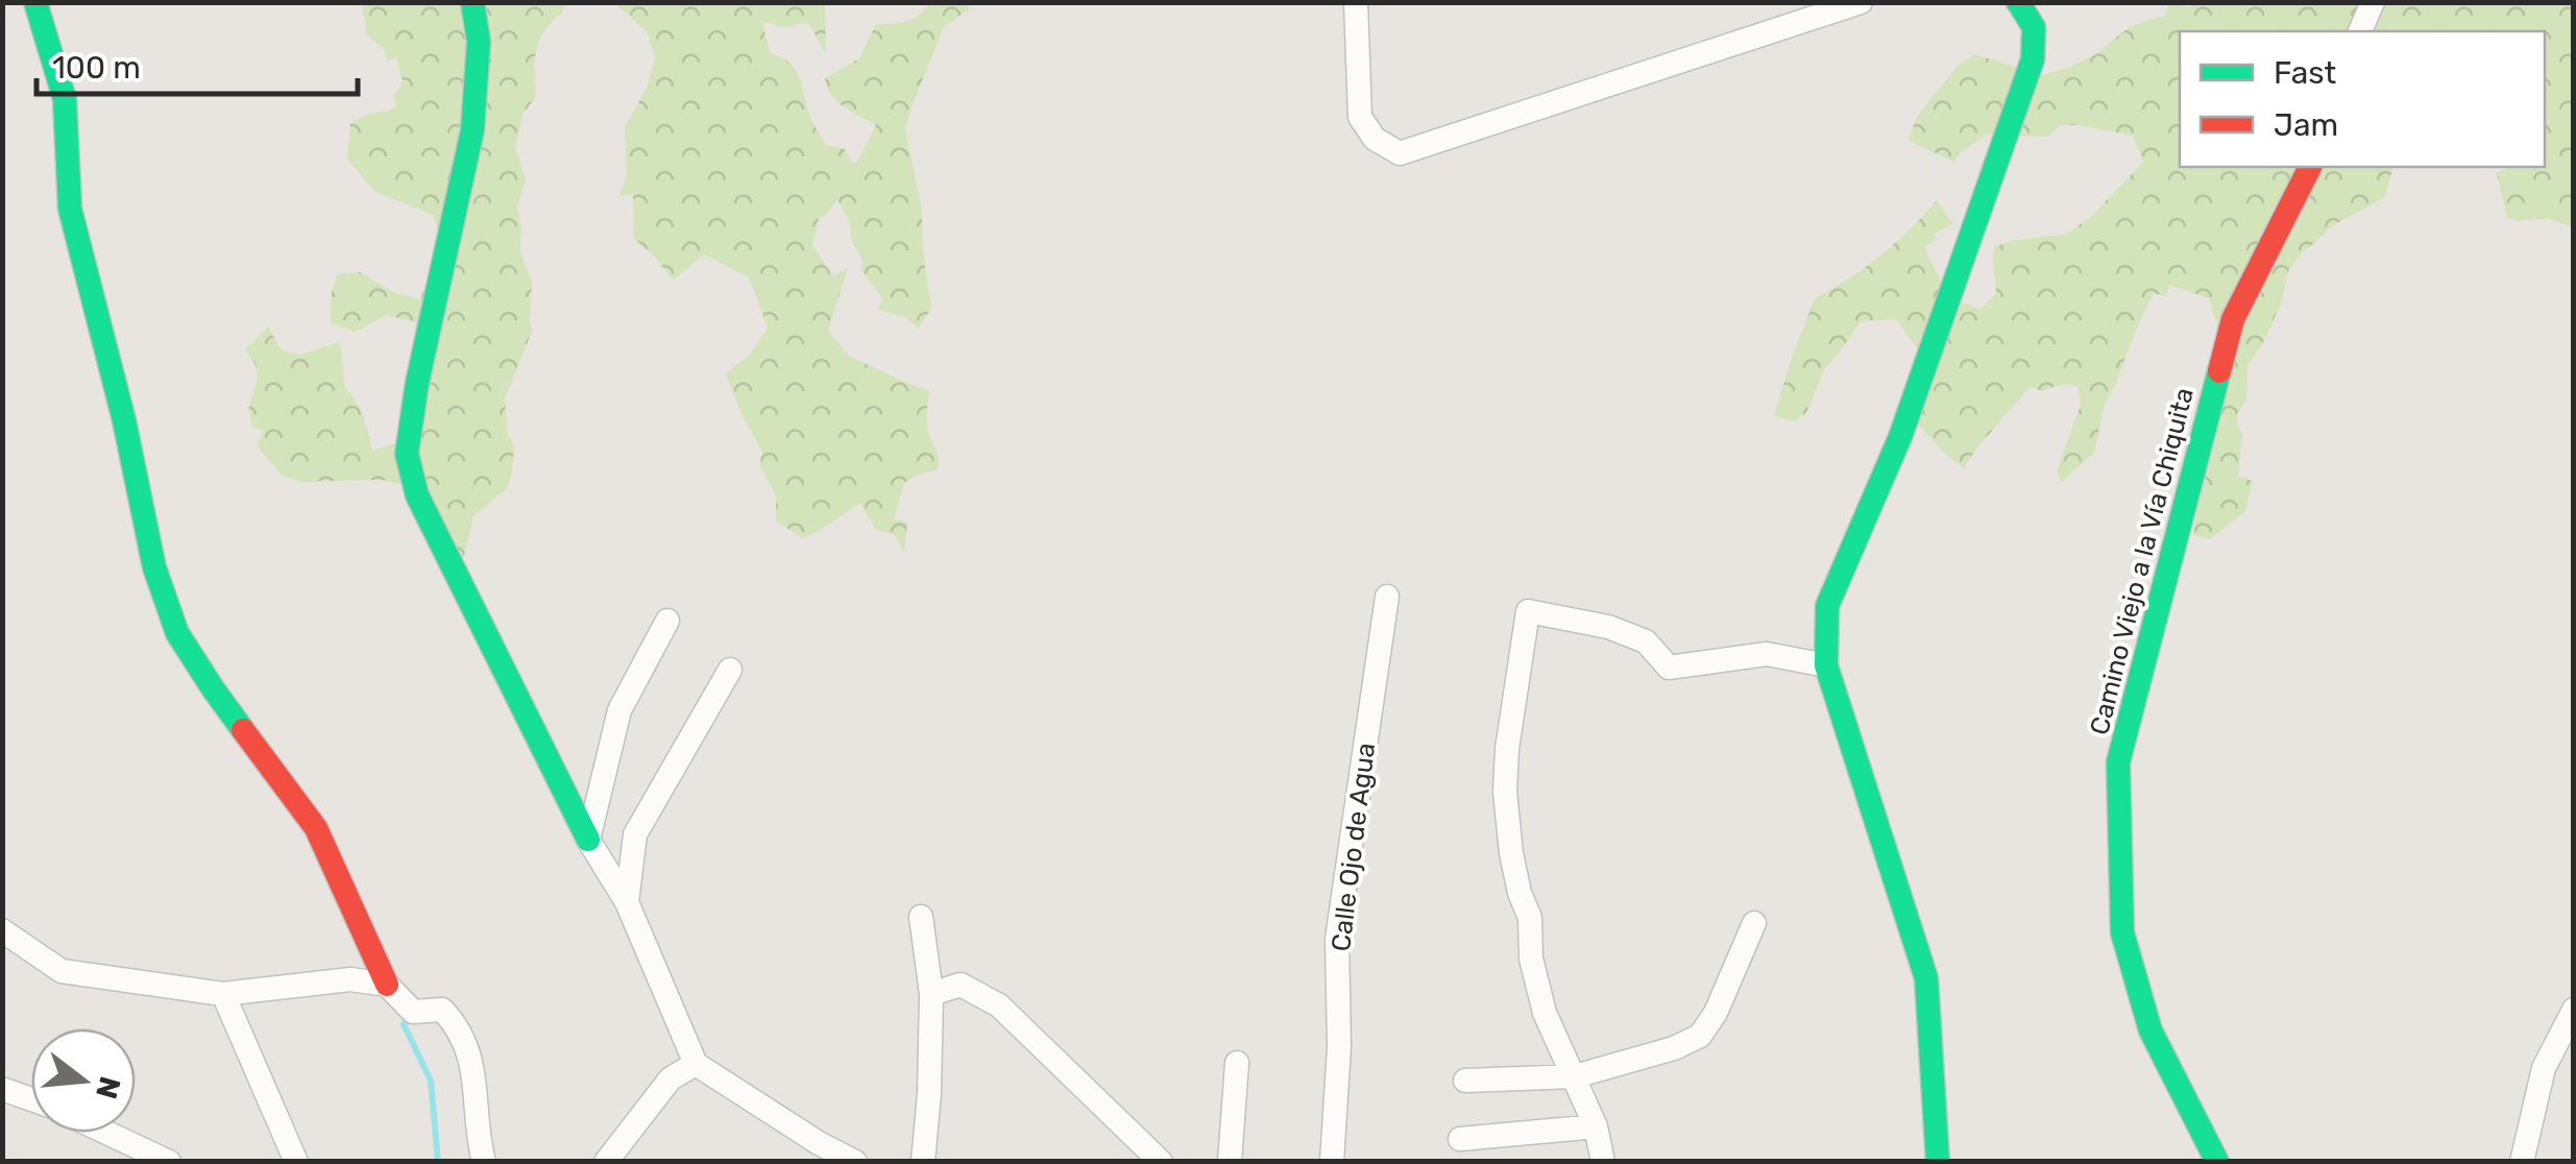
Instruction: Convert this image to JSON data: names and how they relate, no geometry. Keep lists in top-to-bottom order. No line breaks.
{"streets":{"street":["Camino Viejo a la Vía Chiquita","Calle Ojo de Agua"]},"legend":["Fast","Jam"],"scale_bar":"100 m","north":"right"}
